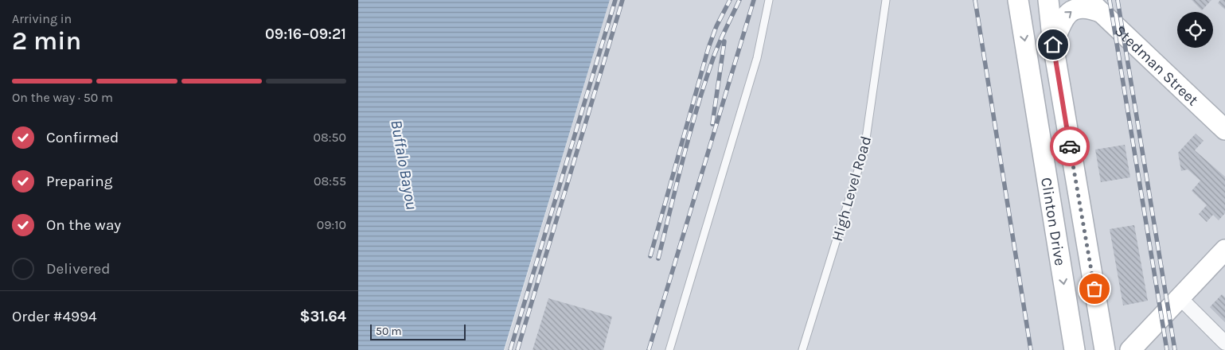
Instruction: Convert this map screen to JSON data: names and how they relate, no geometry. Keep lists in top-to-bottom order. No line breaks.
{"streets":{"main road":["Stedman Street","Clinton Drive"],"lane":["High Level Road"]},"water":["Buffalo Bayou"],"scale_bar":"50 m","page":{"heading":["2 min","Arriving in","09:16–09:21"],"panel":["Order #4994","$31.64"],"bar":"On the way · 50 m","list":[["Confirmed","08:50"],["Preparing","08:55"],["On the way","09:10"],"Delivered"],"scale":"50 m"}}
